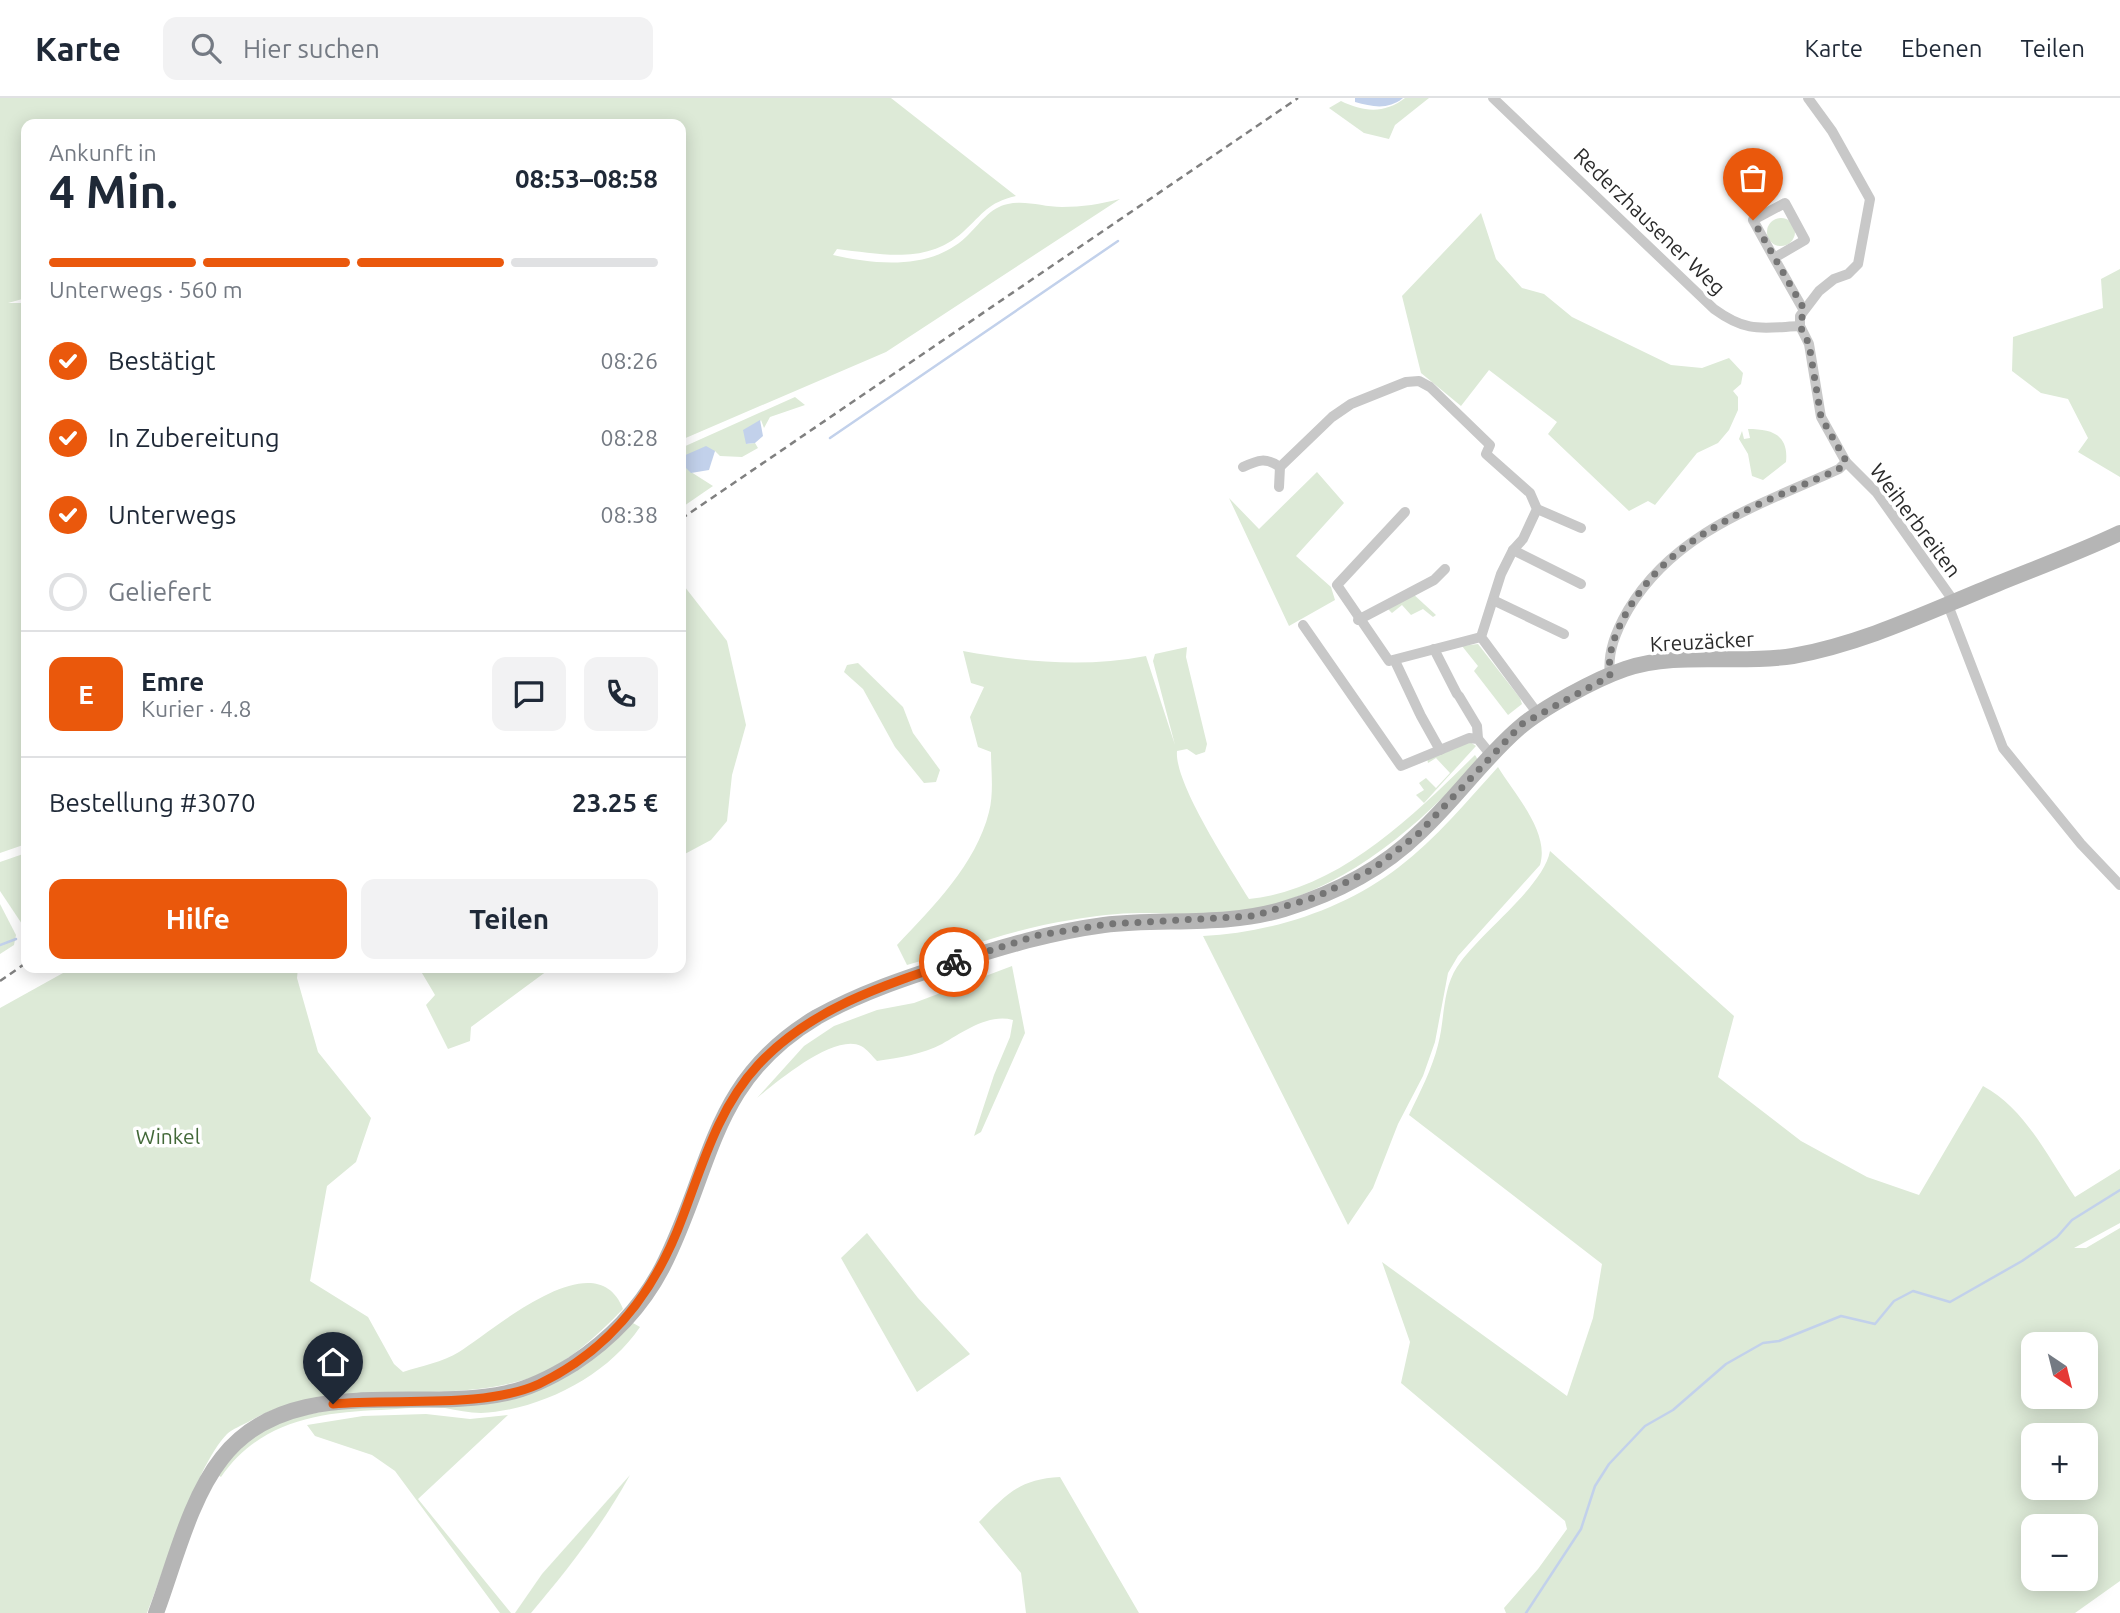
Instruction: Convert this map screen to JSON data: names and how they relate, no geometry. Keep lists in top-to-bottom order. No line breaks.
{"streets":{"street":["Rederzhausener Weg","Weiherbreiten","Kreuzäcker"]},"crossings":[["Rederzhausener Weg","Weiherbreiten"],["Weiherbreiten","Kreuzäcker"]],"parks":["Winkel"],"north":"bottom right","page":{"header":"Karte","search":"Hier suchen","nav":["Karte","Ebenen","Teilen"],"heading":["4 Min.","Ankunft in","08:53–08:58"],"panel":["Emre","Kurier · 4.8","Bestellung #3070","23.25 €"],"bar":"Unterwegs · 560 m","list":[["Bestätigt","08:26"],["In Zubereitung","08:28"],["Unterwegs","08:38"],"Geliefert"],"round":"E","buttons":["Hilfe","Teilen"],"map_buttons":["+","−"]}}
